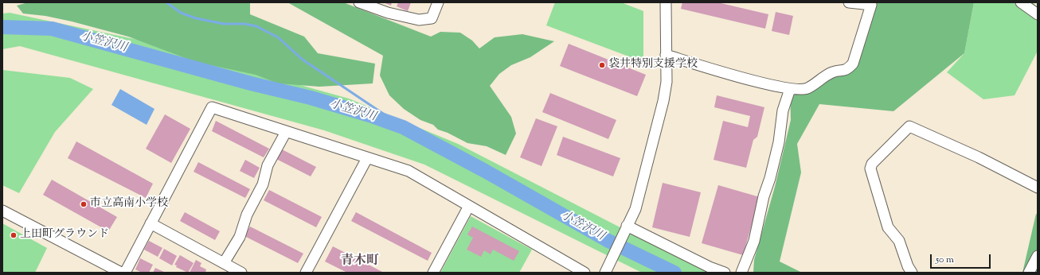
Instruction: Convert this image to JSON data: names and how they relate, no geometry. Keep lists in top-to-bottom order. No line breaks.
{"districts":["青木町"],"water":["小笠沢川"],"places":["袋井特別支援学校","市立高南小学校","上田町グラウンド"],"scale_bar":"50 m"}
